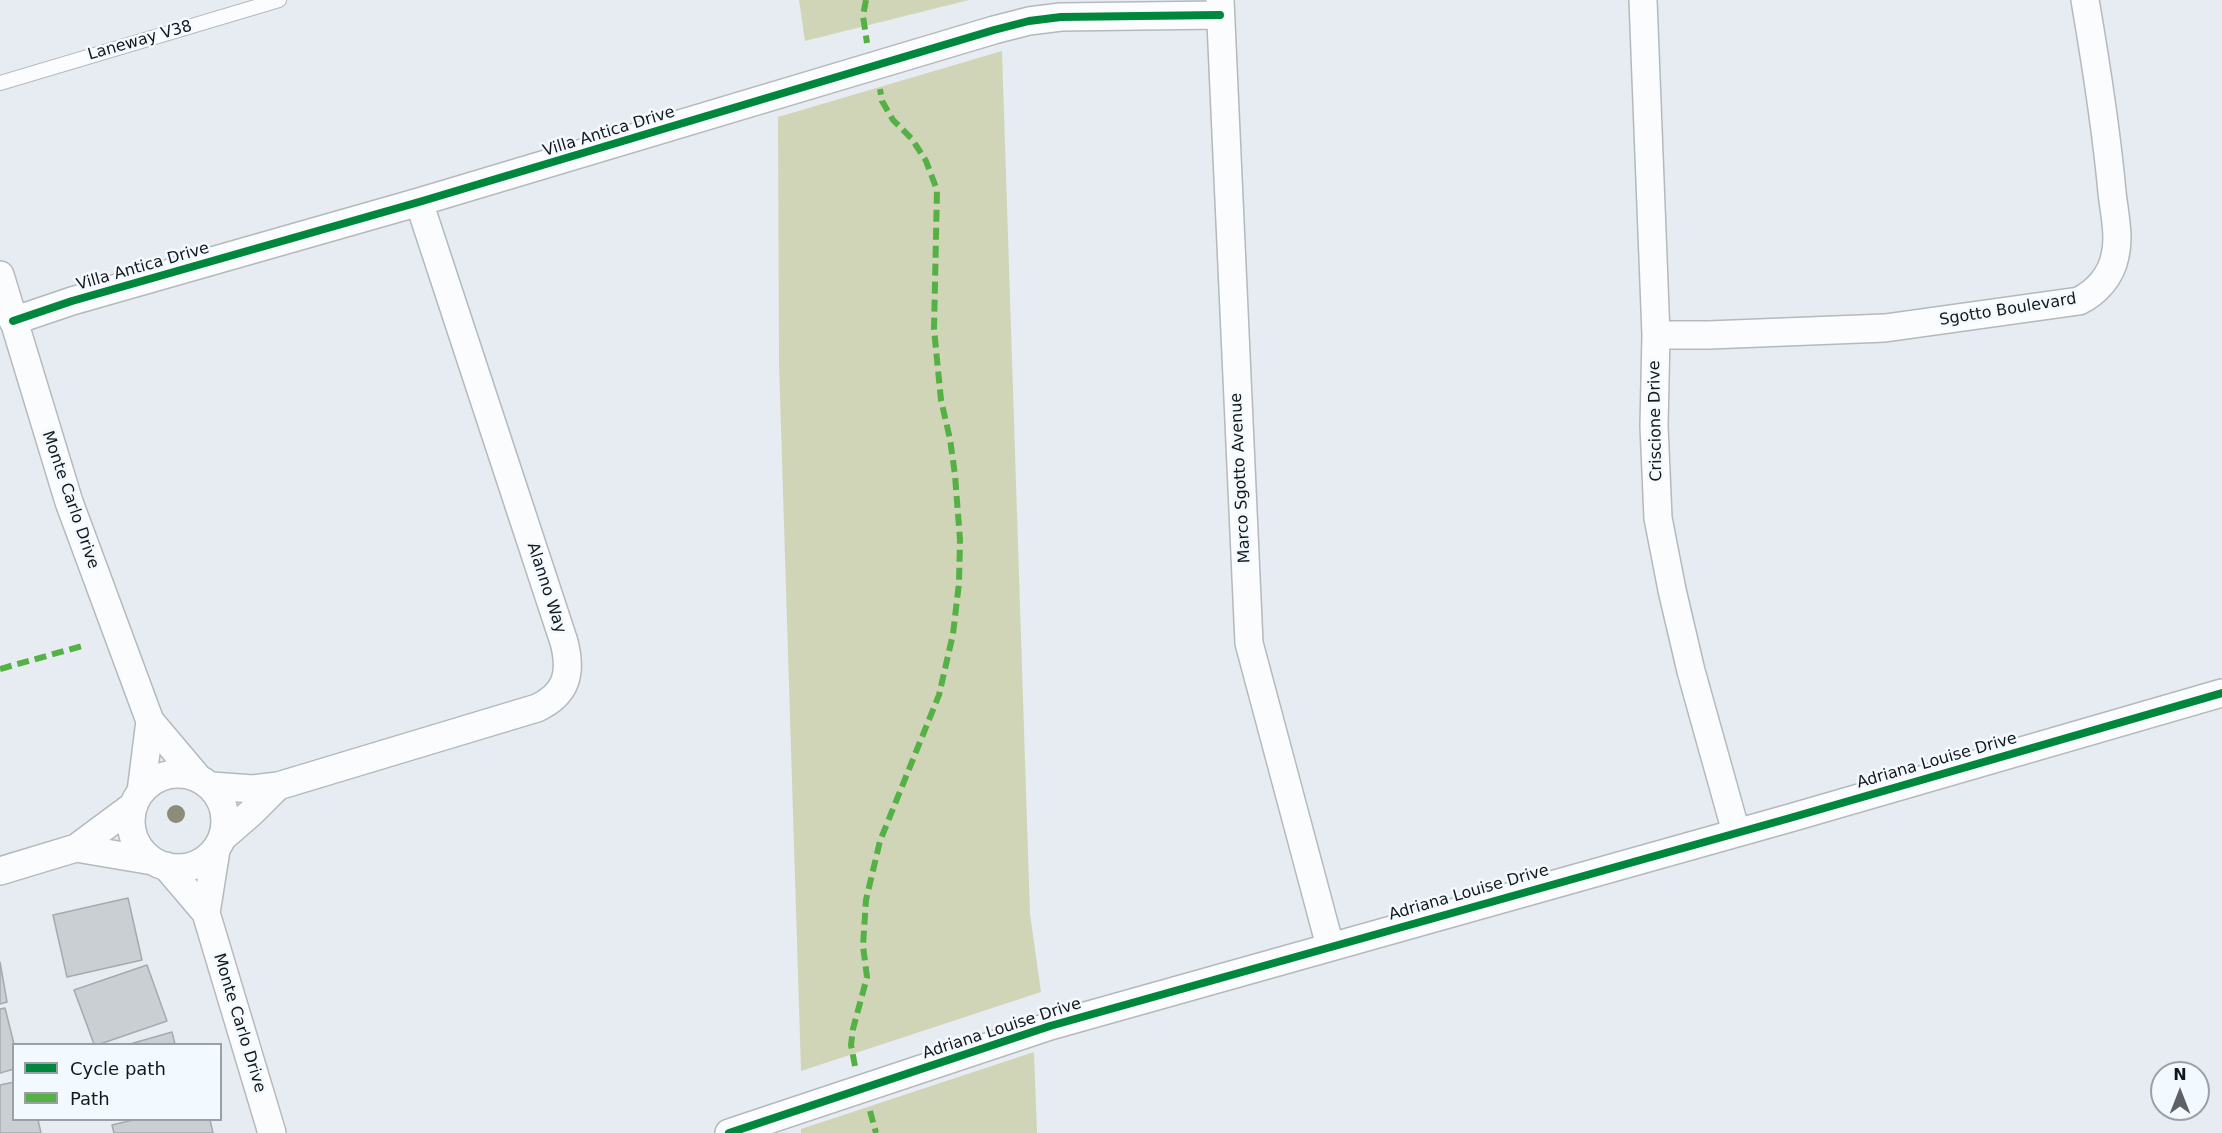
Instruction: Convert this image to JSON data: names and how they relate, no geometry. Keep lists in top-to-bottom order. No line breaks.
{"streets":{"street":["Villa Antica Drive","Sgotto Boulevard","Criscione Drive","Marco Sgotto Avenue","Monte Carlo Drive","Alanno Way","Adriana Louise Drive"],"lane":["Laneway V38"]},"crossings":[["Villa Antica Drive","Marco Sgotto Avenue"],["Villa Antica Drive","Monte Carlo Drive"],["Villa Antica Drive","Alanno Way"],["Sgotto Boulevard","Criscione Drive"],["Criscione Drive","Adriana Louise Drive"],["Marco Sgotto Avenue","Adriana Louise Drive"],["Monte Carlo Drive","Alanno Way"]],"legend":["Cycle path","Path"],"north":"top"}
